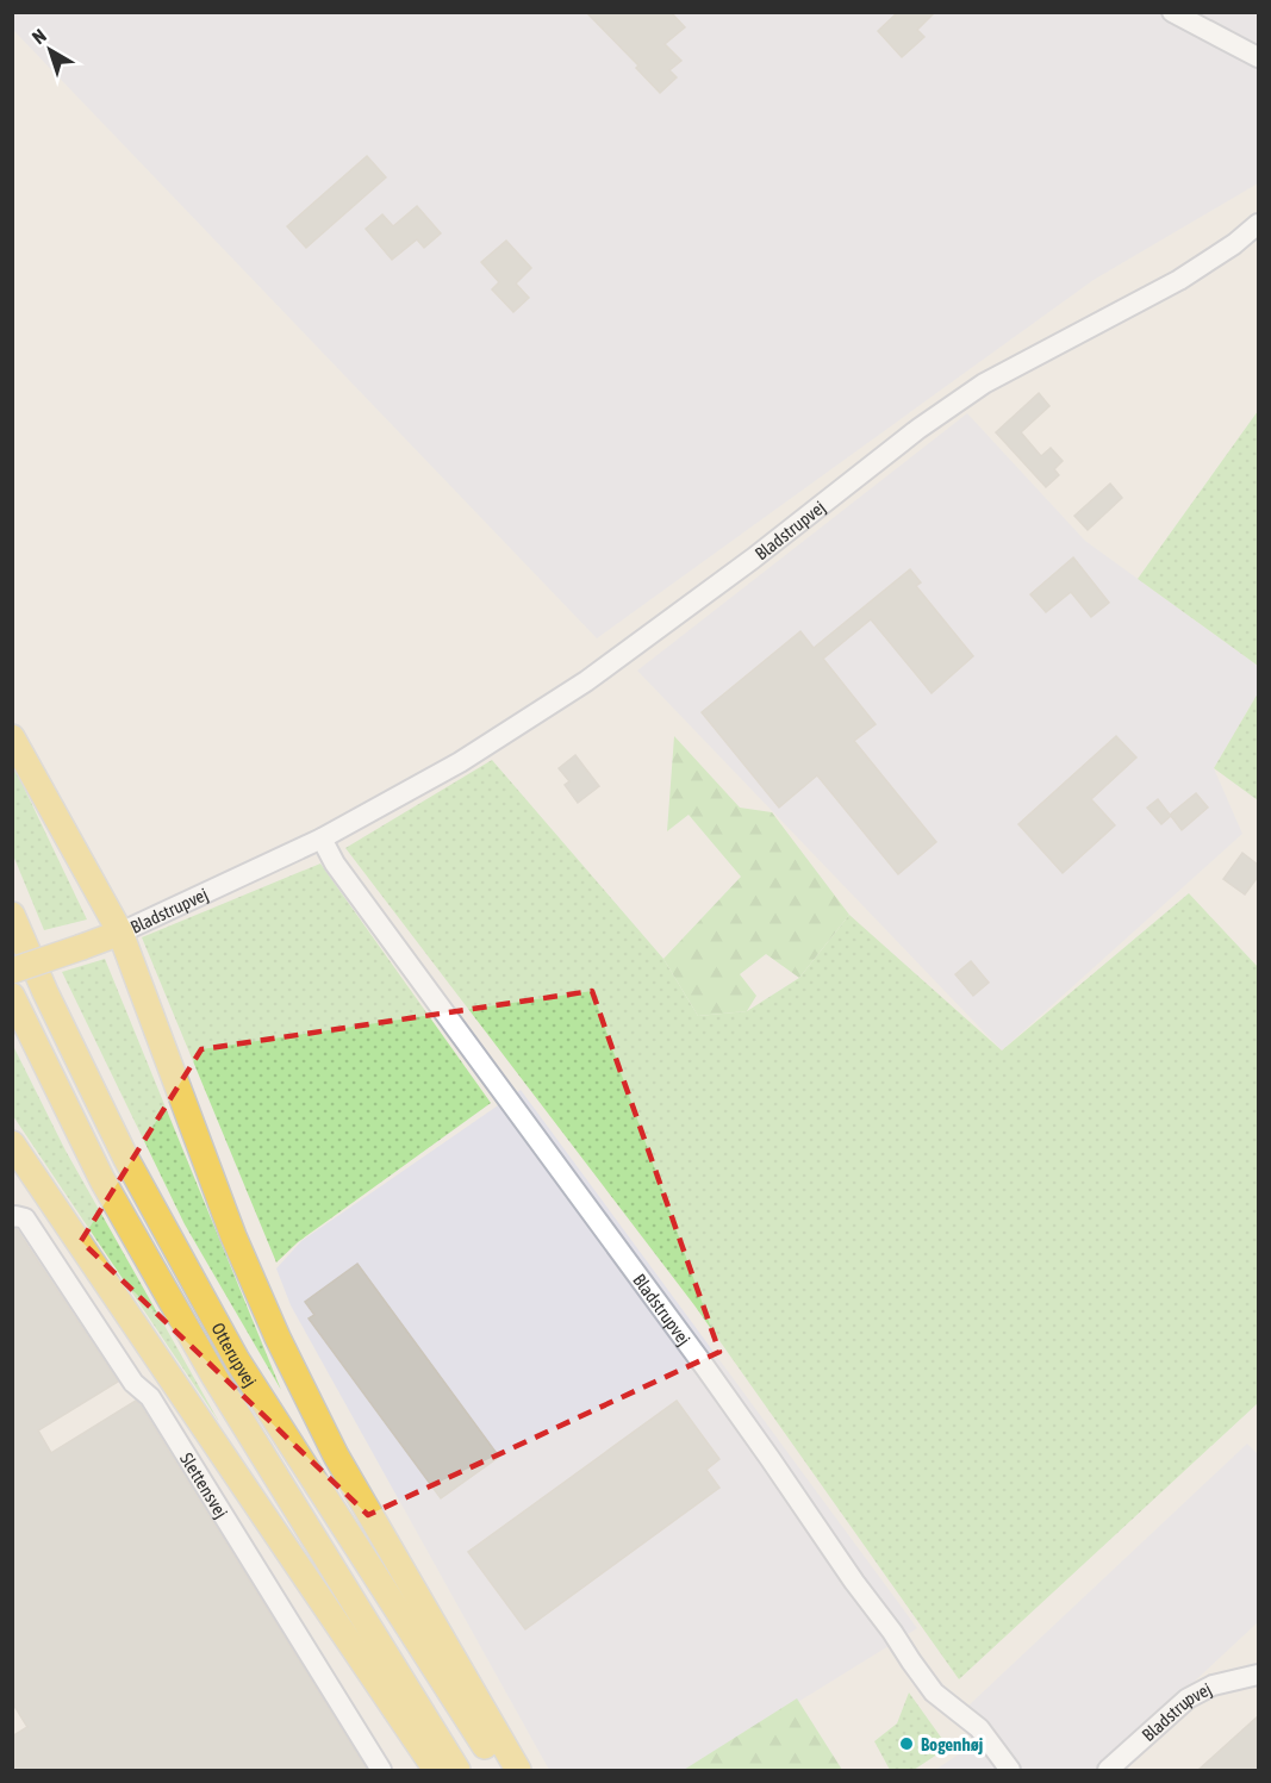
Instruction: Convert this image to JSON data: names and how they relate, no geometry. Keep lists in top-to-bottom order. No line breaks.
{"streets":{"main road":["Bladstrupvej","Otterupvej"],"street":["Slettensvej"]},"places":["Bogenhøj"],"north":"top left"}
